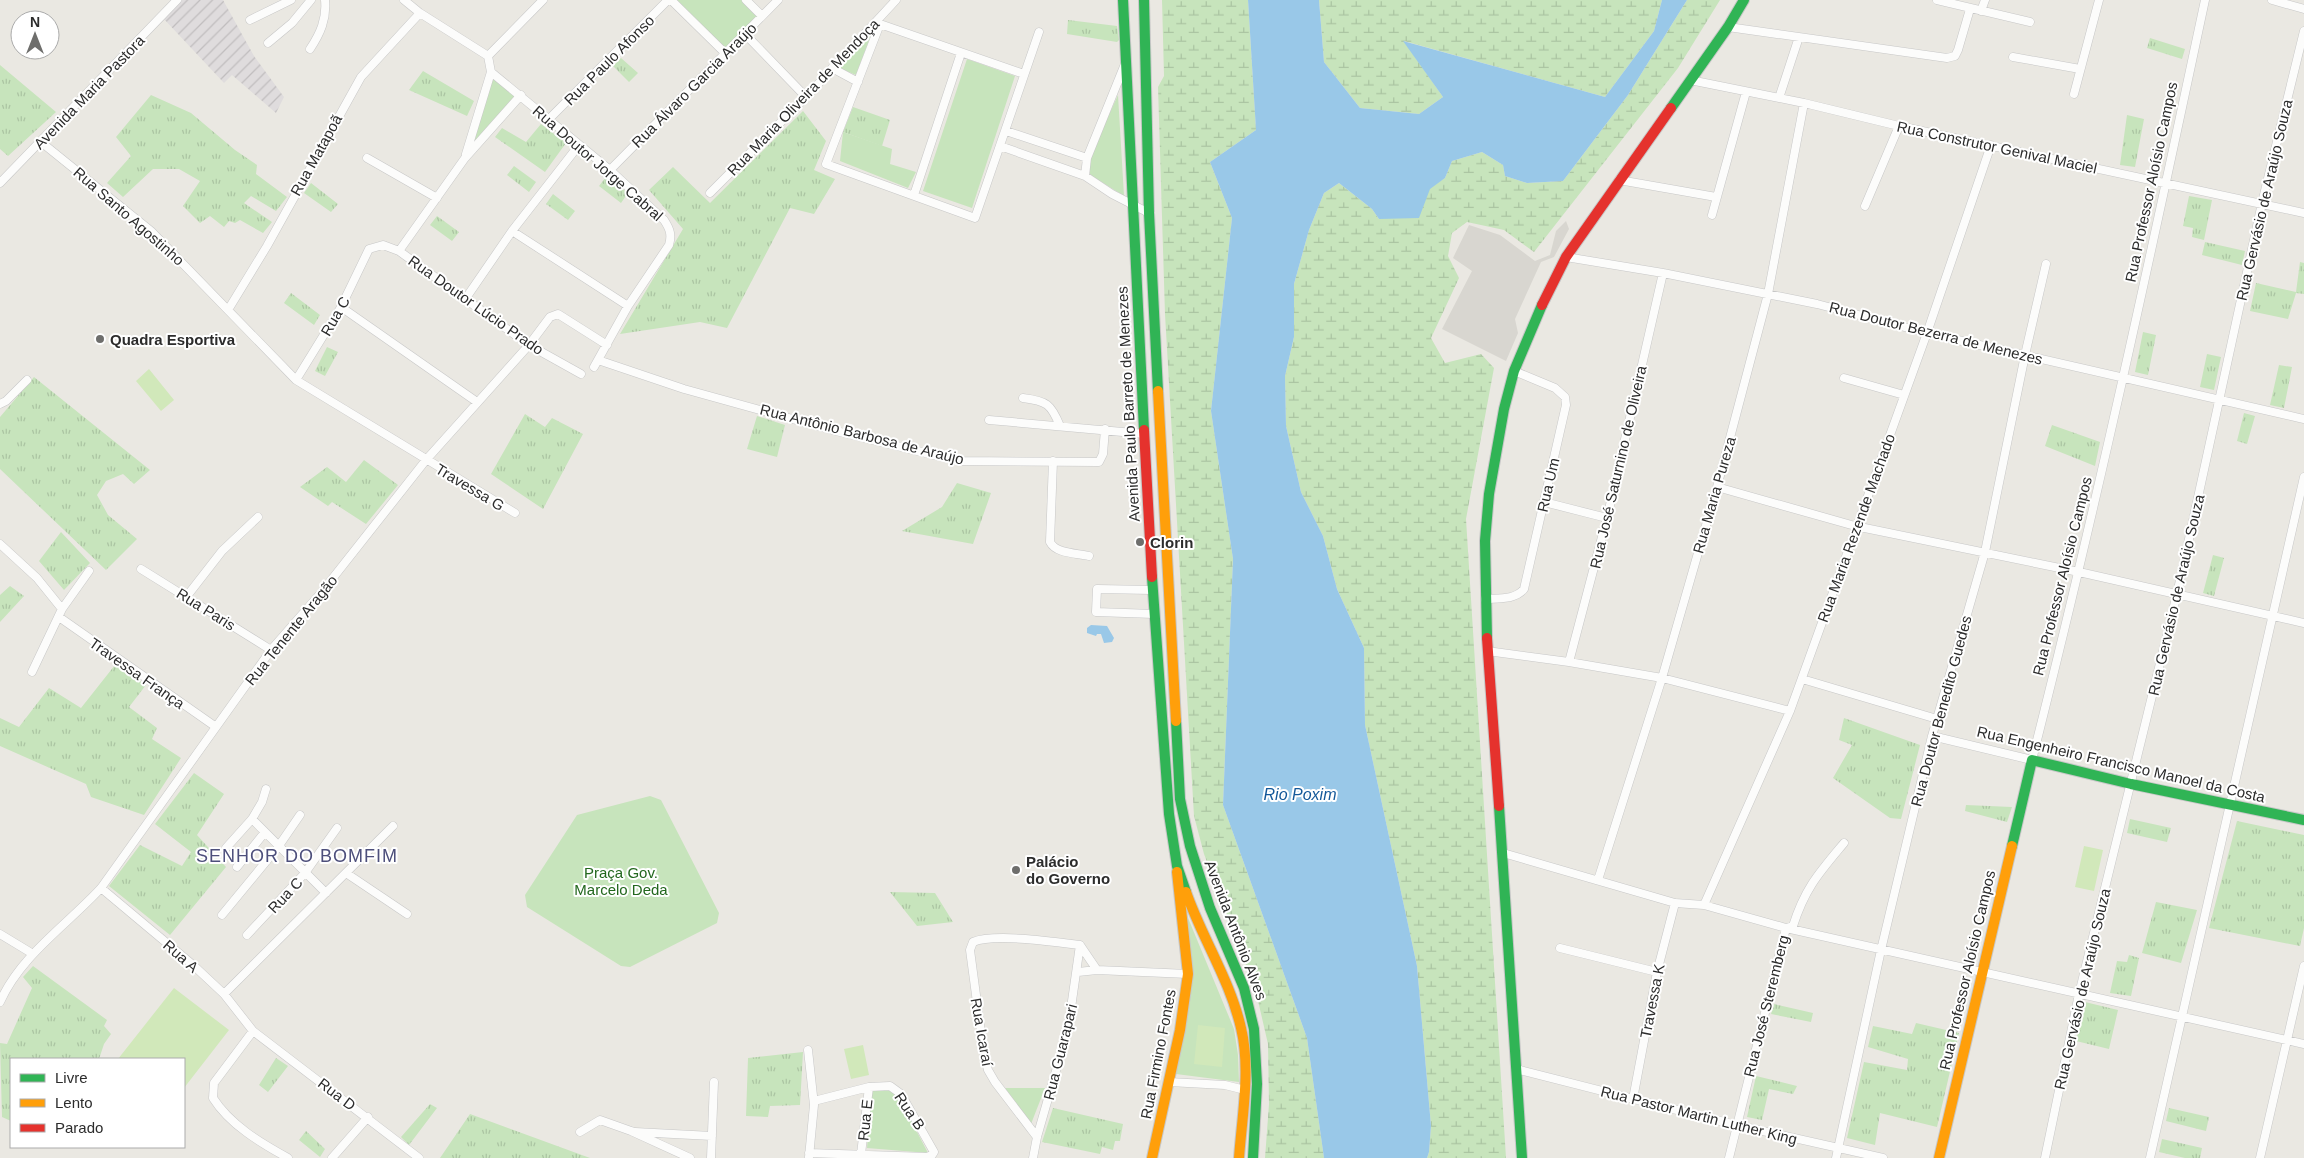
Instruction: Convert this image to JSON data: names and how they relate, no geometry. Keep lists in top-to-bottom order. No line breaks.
{"streets":{"main road":["Rua Professor Aloísio Campos","Avenida Paulo Barreto de Menezes","Rua Engenheiro Francisco Manoel da Costa","Avenida Antônio Alves","Rua Firmino Fontes"],"street":["Rua Paulo Afonso","Rua Álvaro Garcia Araújo","Avenida Maria Pastora","Rua Maria Oliveira de Mendoça","Rua Construtor Genival Maciel","Rua Matapoã","Rua Doutor Jorge Cabral","Rua Gervásio de Araújo Souza","Rua Santo Agostinho","Rua Doutor Lúcio Prado","Rua C","Rua Doutor Bezerra de Menezes","Rua Antônio Barbosa de Araújo","Rua José Saturnino de Oliveira","Rua Um","Travessa G","Rua Maria Pureza","Rua Maria Rezende Machado","Rua Paris","Rua Tenente Aragão","Travessa França","Rua Doutor Benedito Guedes","Rua A","Travessa K","Rua José Steremberg","Rua Icaraí","Rua Guarapari","Rua D","Rua B","Rua Pastor Martin Luther King","Rua E"]},"crossings":[["Rua Paulo Afonso","Rua Doutor Jorge Cabral"],["Rua Álvaro Garcia Araújo","Rua Doutor Jorge Cabral"],["Avenida Maria Pastora","Rua Santo Agostinho"],["Rua Construtor Genival Maciel","Rua Professor Aloísio Campos"],["Rua Construtor Genival Maciel","Rua Gervásio de Araújo Souza"],["Rua Construtor Genival Maciel","Rua Maria Pureza"],["Rua Construtor Genival Maciel","Rua Maria Rezende Machado"],["Rua Matapoã","Rua Santo Agostinho"],["Rua Doutor Jorge Cabral","Rua Antônio Barbosa de Araújo"],["Rua Doutor Jorge Cabral","Rua Tenente Aragão"],["Rua Professor Aloísio Campos","Rua Doutor Bezerra de Menezes"],["Rua Professor Aloísio Campos","Rua Engenheiro Francisco Manoel da Costa"],["Rua Gervásio de Araújo Souza","Rua Doutor Bezerra de Menezes"],["Rua Gervásio de Araújo Souza","Rua Engenheiro Francisco Manoel da Costa"],["Rua Santo Agostinho","Rua C"],["Rua Santo Agostinho","Travessa G"],["Rua Doutor Lúcio Prado","Rua C"],["Rua Doutor Lúcio Prado","Rua Tenente Aragão"],["Rua C","Travessa G"],["Rua Doutor Bezerra de Menezes","Rua José Saturnino de Oliveira"],["Rua Doutor Bezerra de Menezes","Rua Maria Pureza"],["Rua Doutor Bezerra de Menezes","Rua Maria Rezende Machado"],["Rua Doutor Bezerra de Menezes","Rua Doutor Benedito Guedes"],["Avenida Paulo Barreto de Menezes","Avenida Antônio Alves"],["Avenida Paulo Barreto de Menezes","Rua Firmino Fontes"],["Travessa G","Rua Tenente Aragão"],["Rua Paris","Rua Tenente Aragão"],["Rua Tenente Aragão","Travessa França"],["Rua Tenente Aragão","Rua A"],["Rua Doutor Benedito Guedes","Rua Engenheiro Francisco Manoel da Costa"],["Rua Doutor Benedito Guedes","Rua Pastor Martin Luther King"],["Avenida Antônio Alves","Rua Firmino Fontes"],["Rua A","Rua D"],["Travessa K","Rua Pastor Martin Luther King"],["Rua José Steremberg","Rua Pastor Martin Luther King"],["Rua Icaraí","Rua Guarapari"],["Rua B","Rua E"]],"districts":["SENHOR DO BOMFIM"],"water":["Rio Poxim"],"parks":["Praça Gov. Marcelo Deda"],"places":["Quadra Esportiva","Clorin","Palácio do Governo"],"legend":["Livre","Lento","Parado"],"north":"top"}
